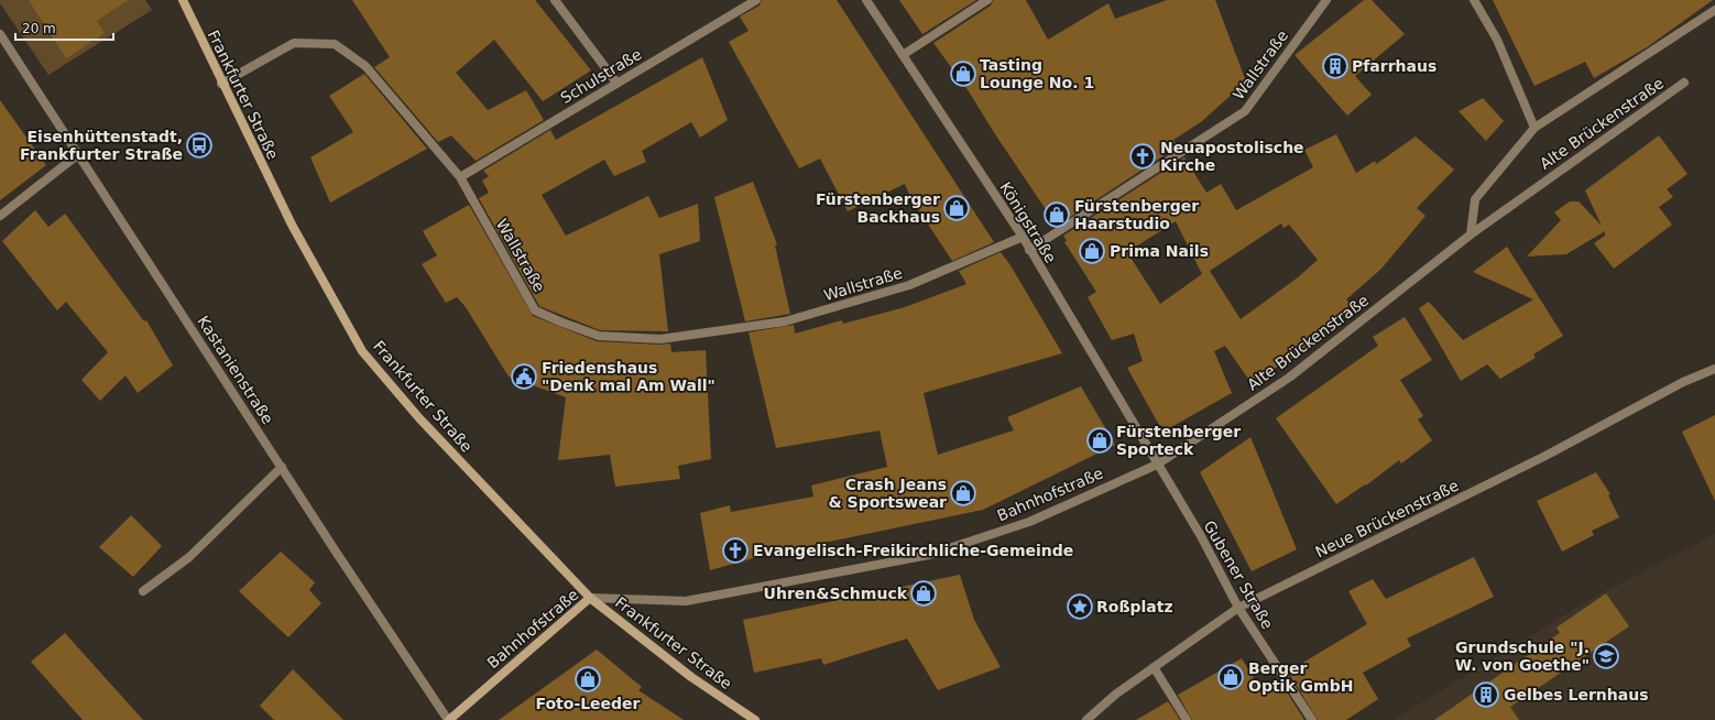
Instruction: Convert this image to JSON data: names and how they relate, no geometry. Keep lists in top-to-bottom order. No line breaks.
{"streets":{"main road":["Frankfurter Straße","Bahnhofstraße"],"street":["Wallstraße","Schulstraße","Alte Brückenstraße","Königstraße","Kastanienstraße","Neue Brückenstraße","Gubener Straße"]},"crossings":[["Wallstraße","Schulstraße"],["Wallstraße","Frankfurter Straße"],["Wallstraße","Königstraße"],["Frankfurter Straße","Bahnhofstraße"],["Alte Brückenstraße","Königstraße"],["Alte Brückenstraße","Bahnhofstraße"],["Alte Brückenstraße","Gubener Straße"],["Königstraße","Bahnhofstraße"],["Königstraße","Gubener Straße"],["Kastanienstraße","Bahnhofstraße"],["Bahnhofstraße","Gubener Straße"],["Neue Brückenstraße","Gubener Straße"]],"places":{"building":["Pfarrhaus","Gelbes Lernhaus"],"shop":["Tasting Lounge No. 1","Fürstenberger Backhaus","Fürstenberger Haarstudio","Prima Nails","Fürstenberger Sporteck","Crash Jeans & Sportswear","Uhren&Schmuck","Berger Optik GmbH","Foto-Leeder"],"bus stop":["Eisenhüttenstadt, Frankfurter Straße"],"church":["Neuapostolische Kirche","Evangelisch-Freikirchliche-Gemeinde"],"public building":["Friedenshaus \"Denk mal Am Wall\""],"place":["Roßplatz"],"school or university":["Grundschule \"J. W. von Goethe\""]},"scale_bar":"20 m"}
